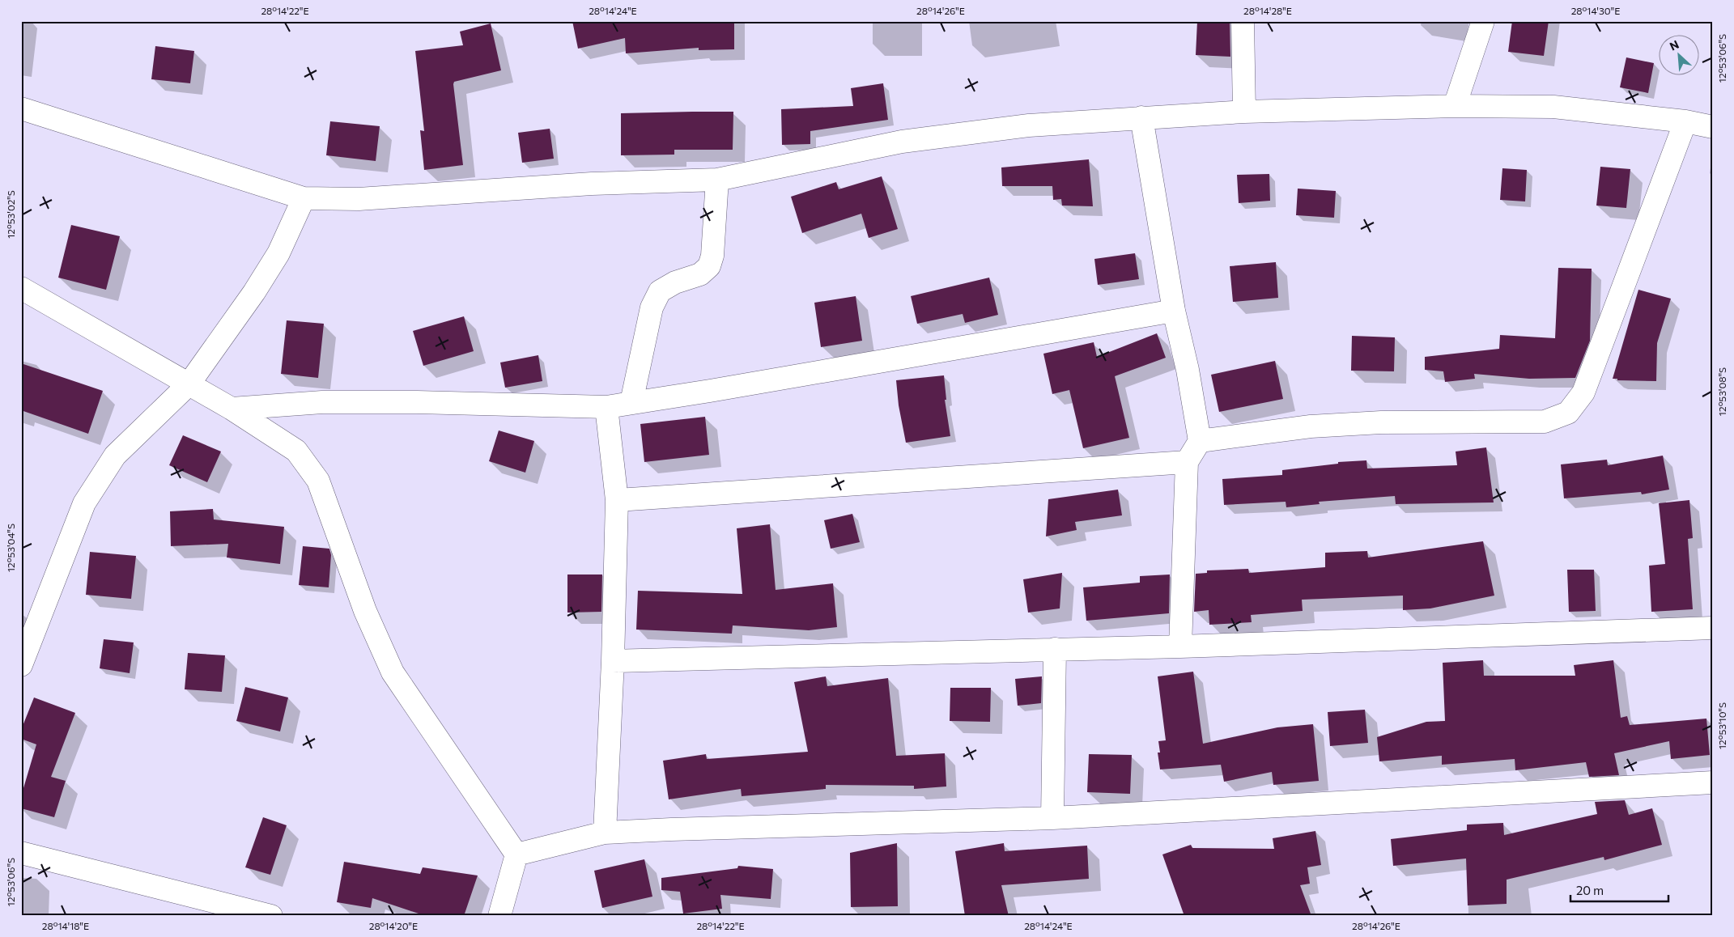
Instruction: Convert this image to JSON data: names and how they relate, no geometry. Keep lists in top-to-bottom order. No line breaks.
{"scale_bar":"20 m","north":"top left","coordinates":["28°14'22\"E","28°14'24\"E","28°14'26\"E","28°14'28\"E","28°14'30\"E","12°53'06\"S","12°53'02\"S","12°53'08\"S","12°53'04\"S","12°53'10\"S","28°14'18\"E","28°14'20\"E"]}
